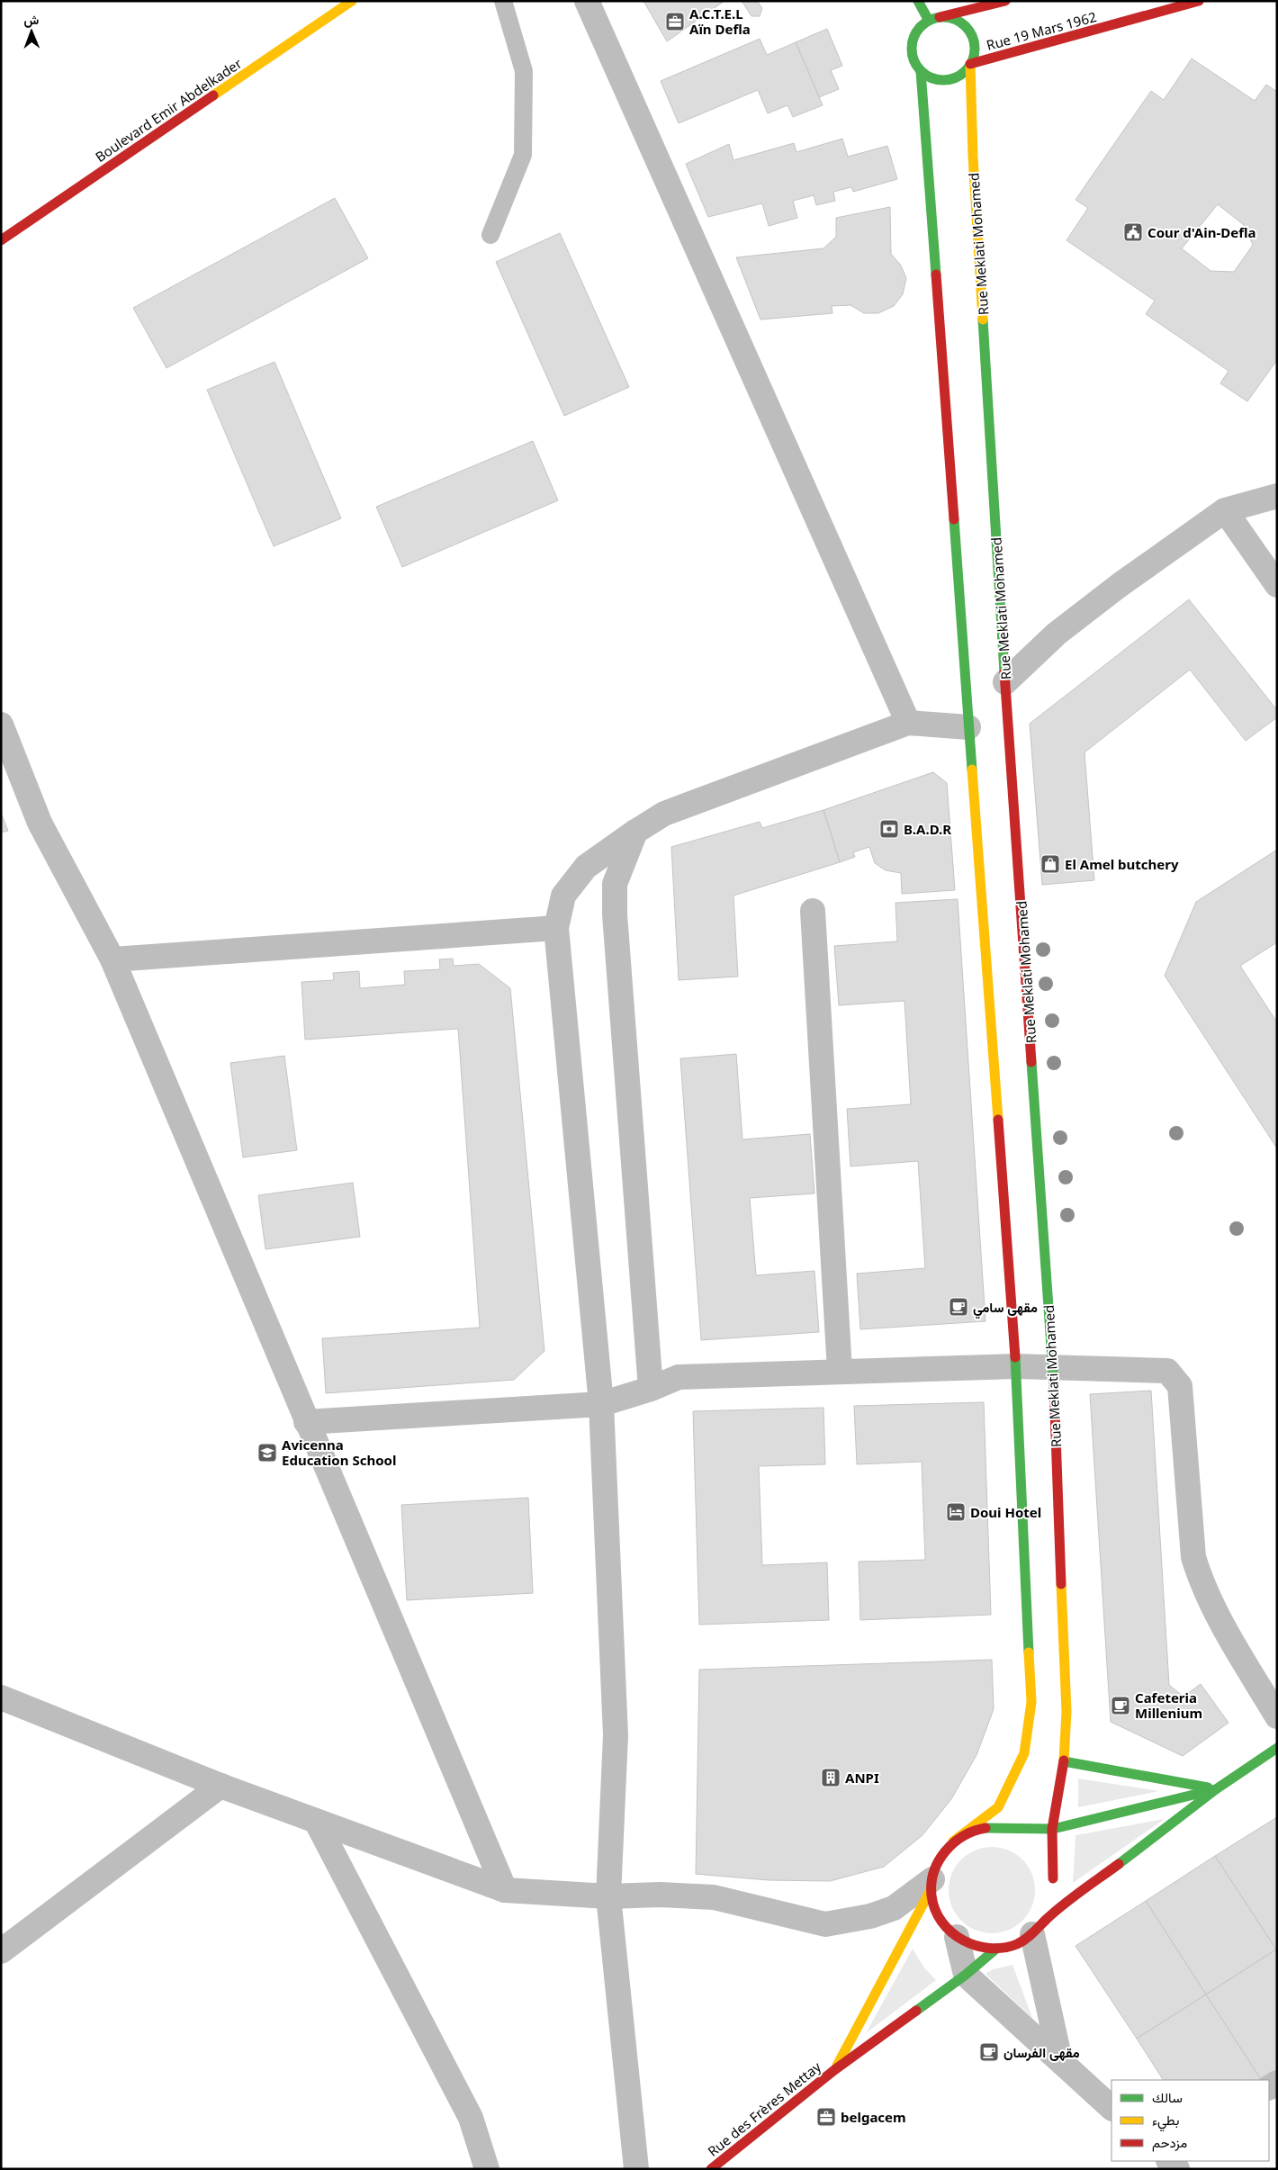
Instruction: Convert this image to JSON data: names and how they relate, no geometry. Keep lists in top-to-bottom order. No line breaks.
{"streets":{"street":["Rue 19 Mars 1962","Boulevard Emir Abdelkader","Rue Meklati Mohamed","Rue des Frères Mettay"]},"crossings":[["Rue 19 Mars 1962","Rue Meklati Mohamed"]],"places":{"office":["A.C.T.E.L Aïn Defla","belgacem"],"public building":["Cour d'Ain-Defla"],"bank":["B.A.D.R"],"shop":["El Amel butchery"],"cafe":["مقهى سامي","Cafeteria Millenium","مقهى الفرسان"],"school or university":["Avicenna Education School"],"hotel":["Doui Hotel"],"building":["ANPI"]},"legend":["سالك","بطيء","مزدحم"],"north":"top"}
